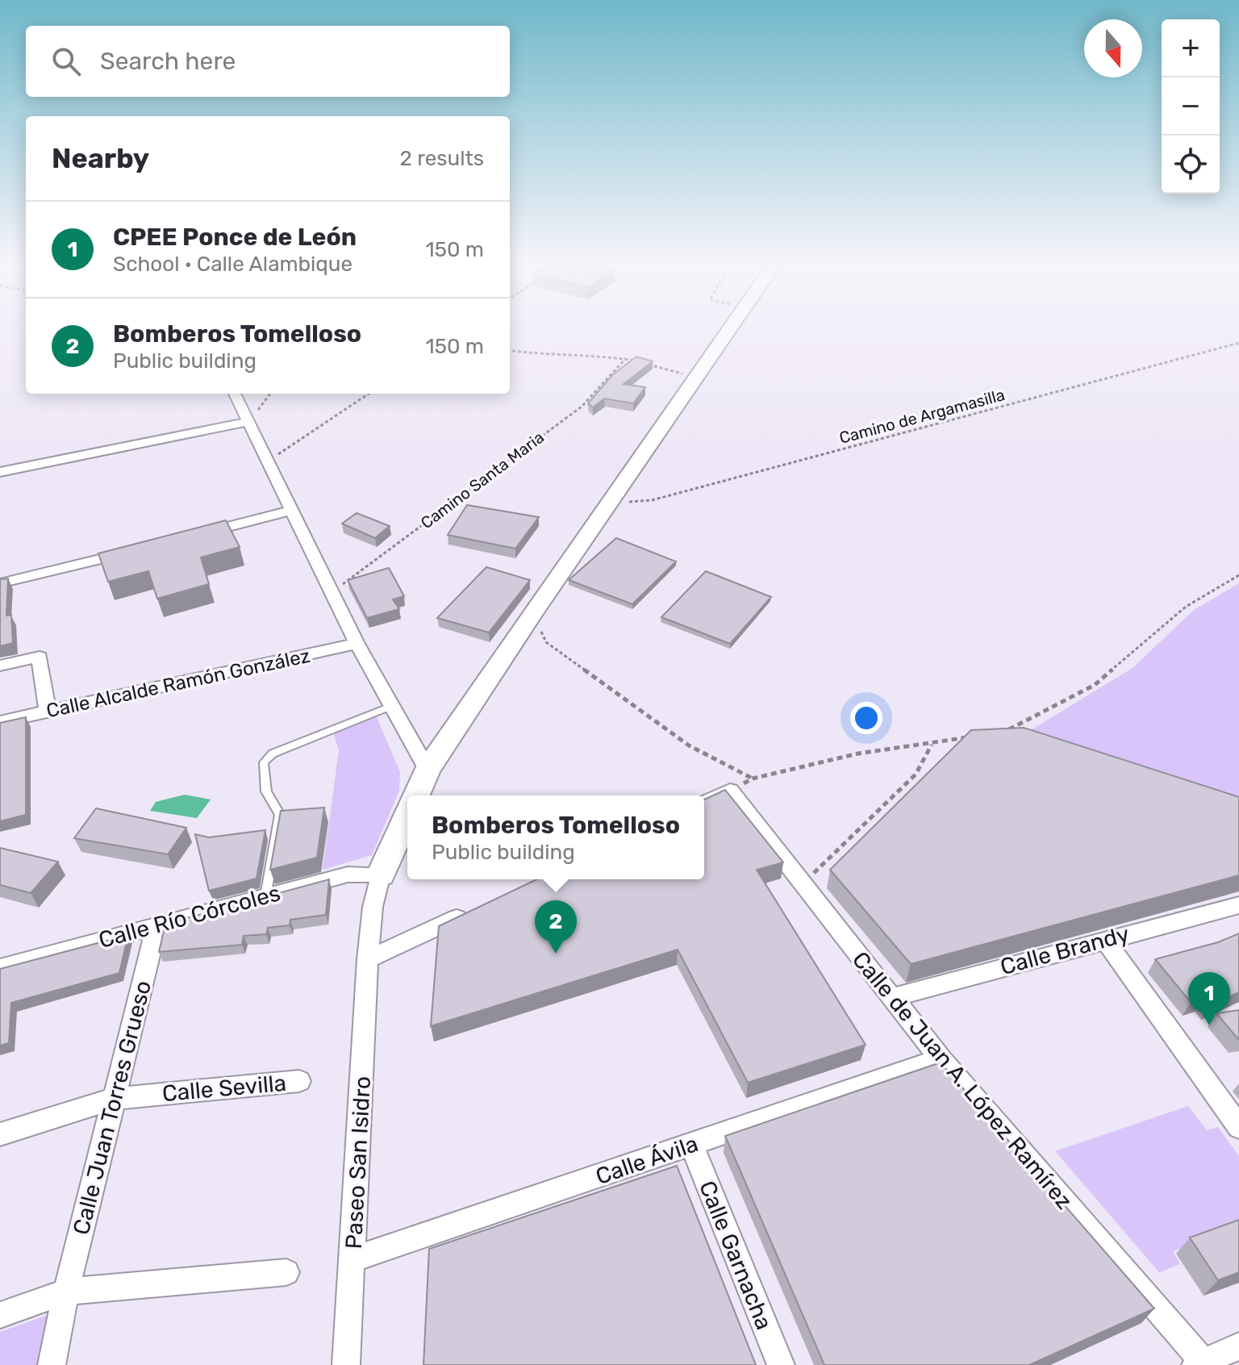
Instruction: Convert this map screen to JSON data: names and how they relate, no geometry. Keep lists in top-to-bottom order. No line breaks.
{"streets":{"street":["Calle Alcalde Ramón González","Calle Río Córcoles","Calle Brandy","Calle de Juan A. López Ramírez","Calle Sevilla","Calle Juan Torres Grueso","Calle Ávila","Paseo San Isidro","Calle Garnacha"],"path":["Camino de Argamasilla","Camino Santa Maria"]},"crossings":[["Calle Río Córcoles","Calle Juan Torres Grueso"],["Calle Río Córcoles","Paseo San Isidro"],["Calle Brandy","Calle de Juan A. López Ramírez"],["Calle de Juan A. López Ramírez","Calle Ávila"],["Calle Sevilla","Calle Juan Torres Grueso"],["Calle Ávila","Paseo San Isidro"],["Calle Ávila","Calle Garnacha"]],"north":"bottom","page":{"map_buttons":["+","−"],"search":"Search here","heading":["Nearby","2 results"],"list":[{"mark":"1","name":"CPEE Ponce de León","note":"School · Calle Alambique","value":"150 m"},{"mark":"2","name":"Bomberos Tomelloso","note":"Public building","value":"150 m"}],"popup":["Bomberos Tomelloso","Public building"],"pins":["2","1"]}}
